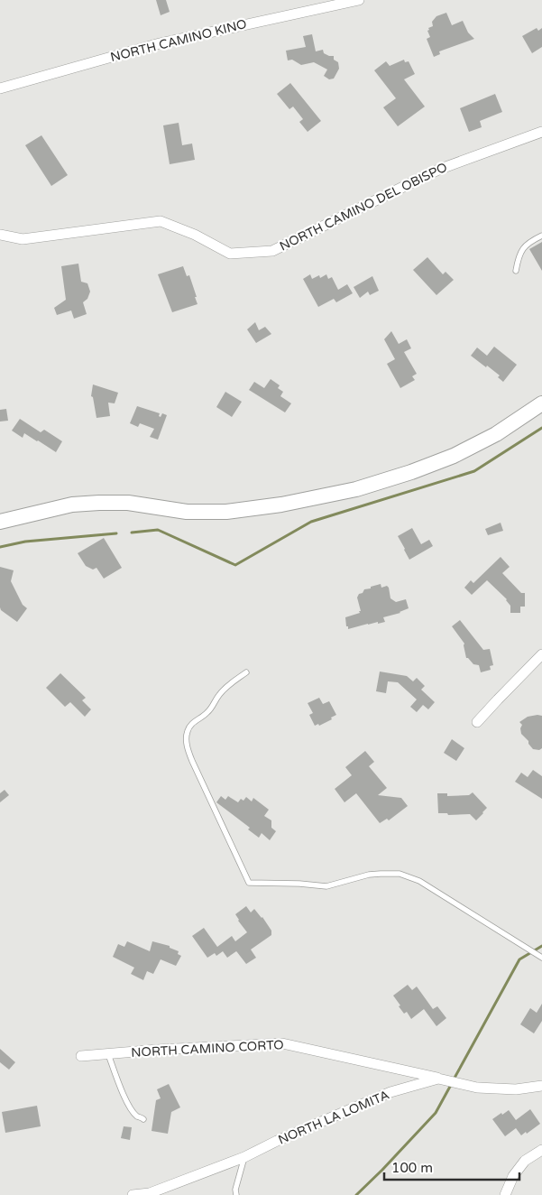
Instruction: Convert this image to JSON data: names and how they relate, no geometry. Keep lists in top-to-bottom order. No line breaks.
{"streets":{"street":["NORTH CAMINO KINO","NORTH CAMINO DEL OBISPO","NORTH CAMINO CORTO","NORTH LA LOMITA"]},"crossings":[["NORTH CAMINO CORTO","NORTH LA LOMITA"]],"scale_bar":"100 m"}
